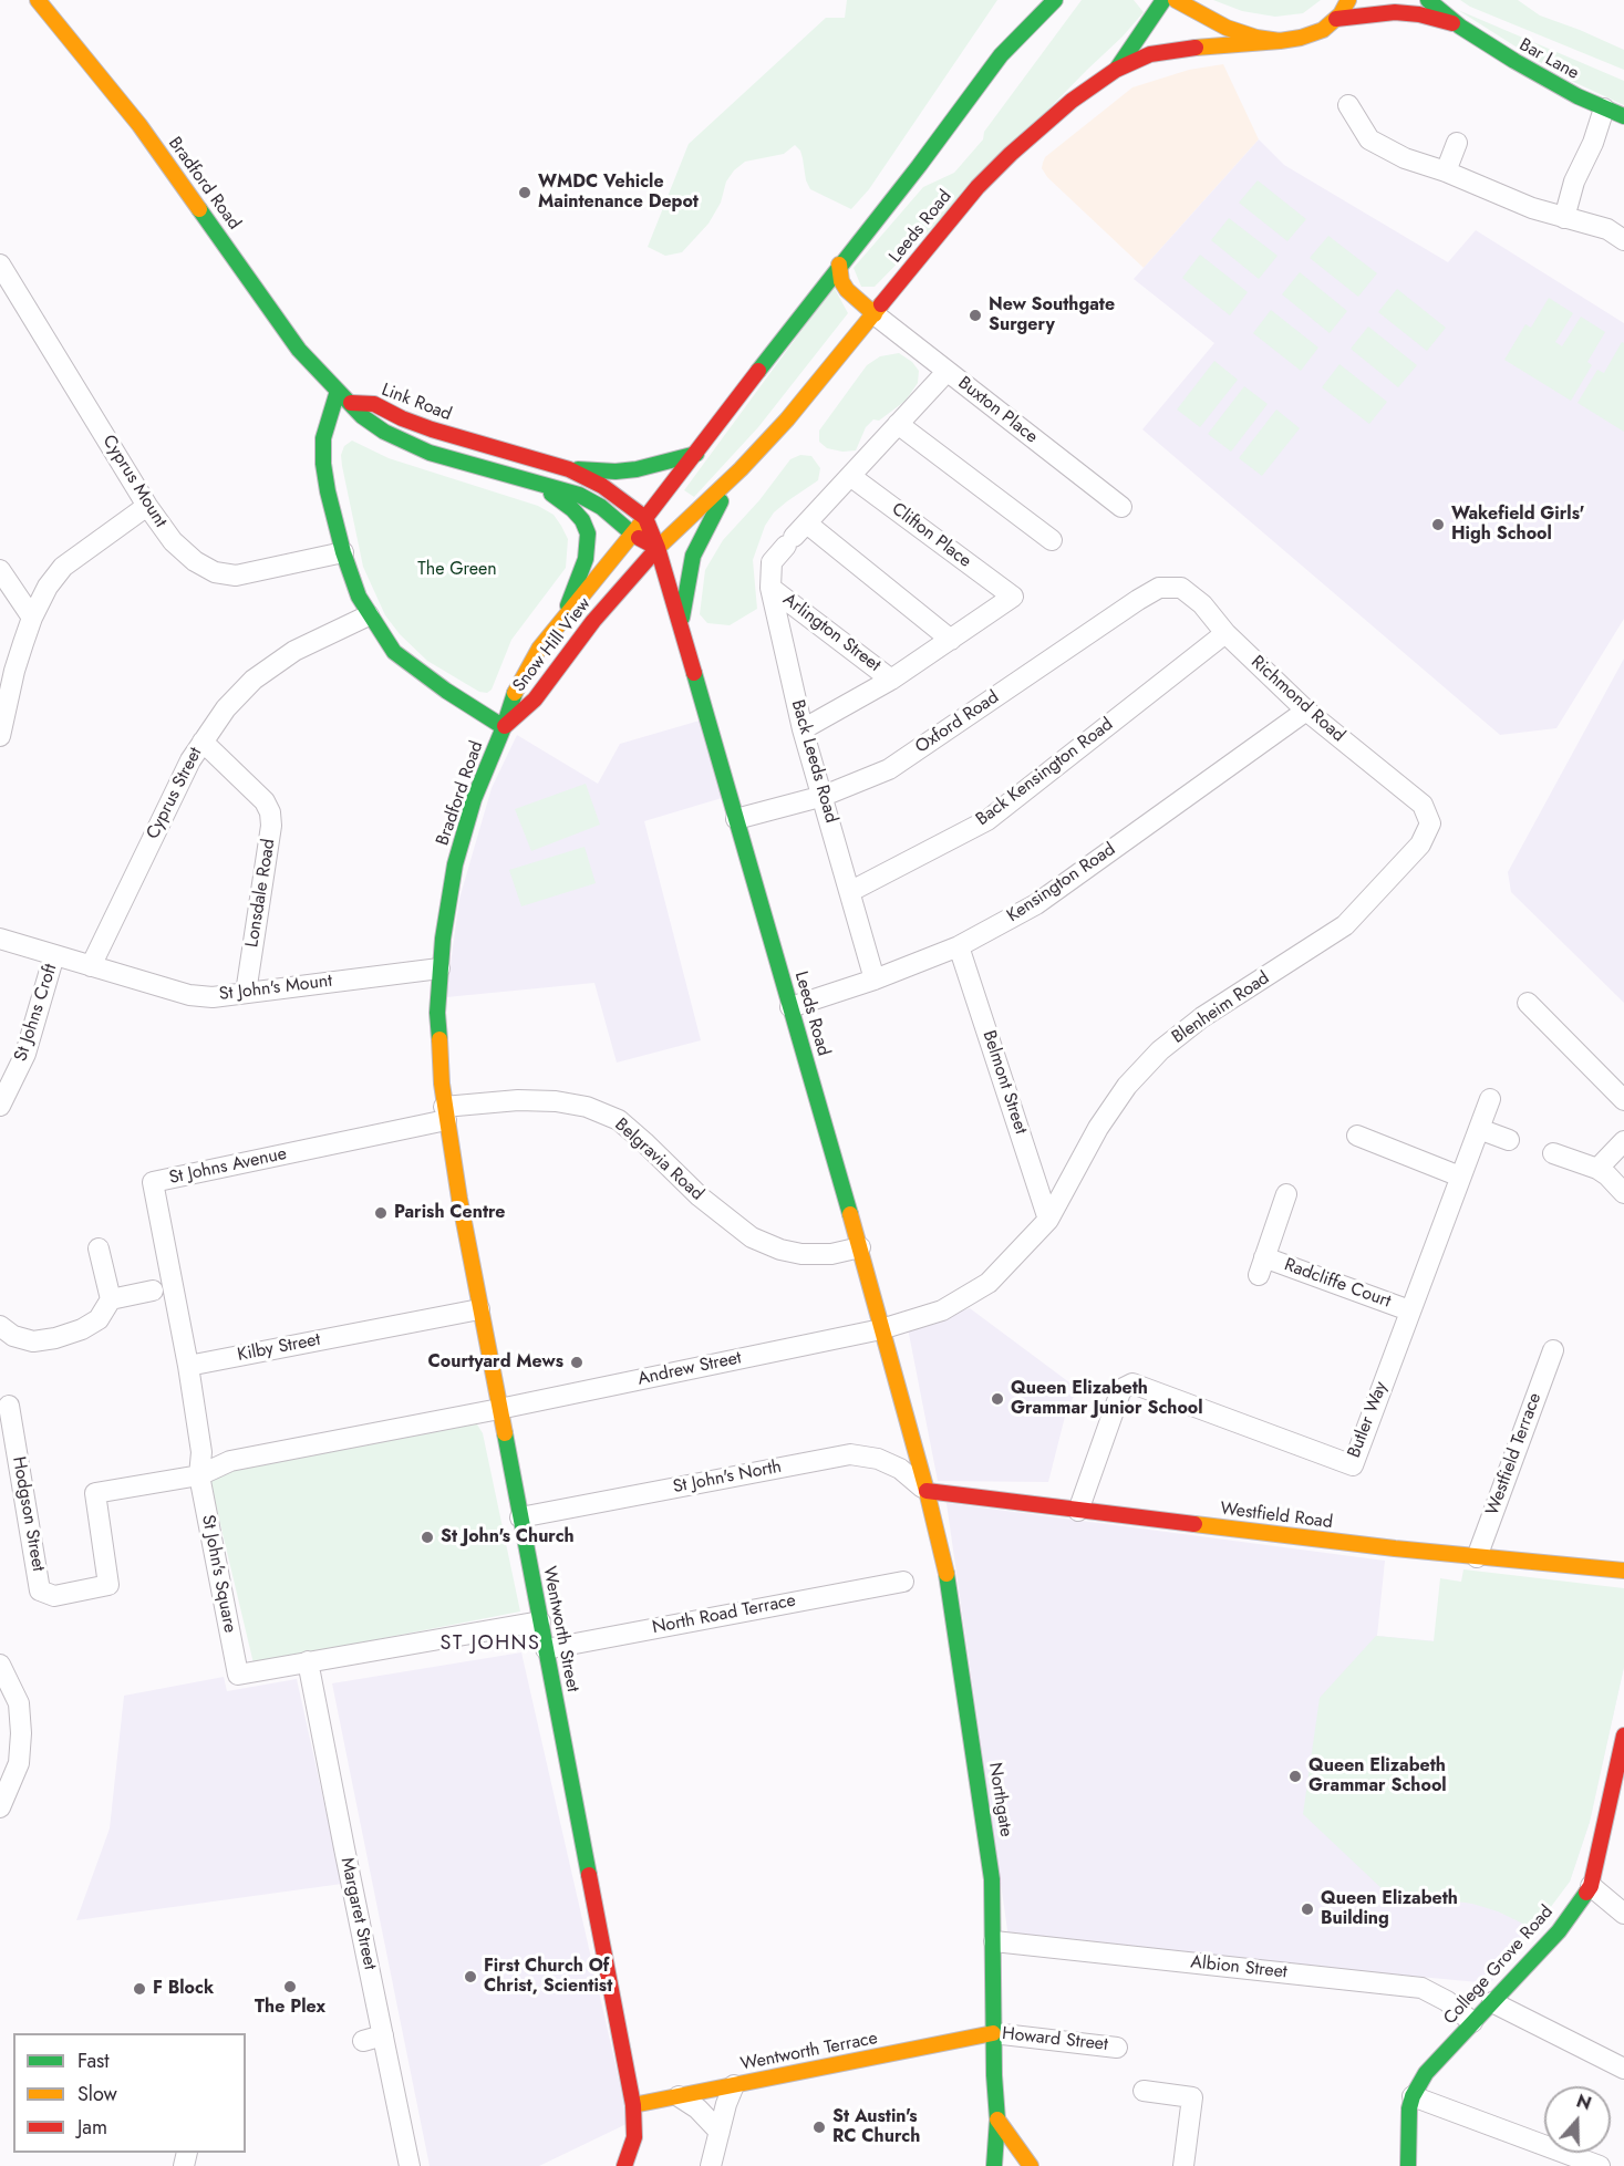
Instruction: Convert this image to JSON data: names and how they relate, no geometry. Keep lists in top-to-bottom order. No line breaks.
{"streets":{"main road":["Bar Lane","Bradford Road","Leeds Road","Link Road","Snow Hill View","Westfield Road","Wentworth Street","Northgate","College Grove Road","Wentworth Terrace"],"street":["Buxton Place","Cyprus Mount","Clifton Place","Arlington Street","Richmond Road","Oxford Road","Back Leeds Road","Back Kensington Road","Cyprus Street","Kensington Road","Lonsdale Road","St John's Mount","Blenheim Road","St Johns Croft","Belmont Street","Belgravia Road","St Johns Avenue","Radcliffe Court","Kilby Street","Andrew Street","Butler Way","Westfield Terrace","St John's North","Hodgson Street","St John's Square","North Road Terrace","Margaret Street","Albion Street","Howard Street"]},"crossings":[["Bar Lane","Leeds Road"],["Bradford Road","Link Road"],["Bradford Road","Cyprus Mount"],["Bradford Road","Snow Hill View"],["Bradford Road","Cyprus Street"],["Bradford Road","St John's Mount"],["Bradford Road","Belgravia Road"],["Bradford Road","St Johns Avenue"],["Bradford Road","Wentworth Street"],["Leeds Road","Link Road"],["Leeds Road","Buxton Place"],["Leeds Road","Snow Hill View"],["Leeds Road","Oxford Road"],["Leeds Road","Kensington Road"],["Leeds Road","Blenheim Road"],["Leeds Road","Belgravia Road"],["Leeds Road","Andrew Street"],["Leeds Road","St John's North"],["Leeds Road","Westfield Road"],["Leeds Road","Northgate"],["Link Road","Snow Hill View"],["Buxton Place","Back Leeds Road"],["Clifton Place","Back Leeds Road"],["Arlington Street","Back Leeds Road"],["Richmond Road","Oxford Road"],["Richmond Road","Back Kensington Road"],["Richmond Road","Kensington Road"],["Richmond Road","Blenheim Road"],["Oxford Road","Back Leeds Road"],["Back Leeds Road","Back Kensington Road"],["Back Leeds Road","Kensington Road"],["Cyprus Street","Lonsdale Road"],["Cyprus Street","St John's Mount"],["Kensington Road","Belmont Street"],["Lonsdale Road","St John's Mount"],["St John's Mount","St Johns Croft"],["Blenheim Road","Belmont Street"],["Blenheim Road","Andrew Street"],["Belgravia Road","St Johns Avenue"],["Belgravia Road","Wentworth Street"],["St Johns Avenue","Kilby Street"],["St Johns Avenue","Wentworth Street"],["Radcliffe Court","Butler Way"],["Kilby Street","Wentworth Street"],["Andrew Street","Wentworth Street"],["Butler Way","Westfield Road"],["Westfield Terrace","Westfield Road"],["St John's North","Westfield Road"],["St John's North","Wentworth Street"],["St John's North","Northgate"],["Hodgson Street","St John's Square"],["Westfield Road","Northgate"],["St John's Square","Wentworth Street"],["St John's Square","Margaret Street"],["North Road Terrace","Wentworth Street"],["Wentworth Street","Wentworth Terrace"],["Northgate","Albion Street"],["Northgate","Howard Street"],["Northgate","Wentworth Terrace"],["College Grove Road","Albion Street"],["Howard Street","Wentworth Terrace"]],"districts":["ST JOHNS"],"parks":["The Green"],"places":["WMDC Vehicle Maintenance Depot","New Southgate Surgery","Wakefield Girls' High School","Parish Centre","Courtyard Mews","Queen Elizabeth Grammar Junior School","St John's Church","Queen Elizabeth Grammar School","Queen Elizabeth Building","First Church Of Christ, Scientist","The Plex","F Block","St Austin's RC Church"],"legend":["Fast","Slow","Jam"],"north":"top"}
